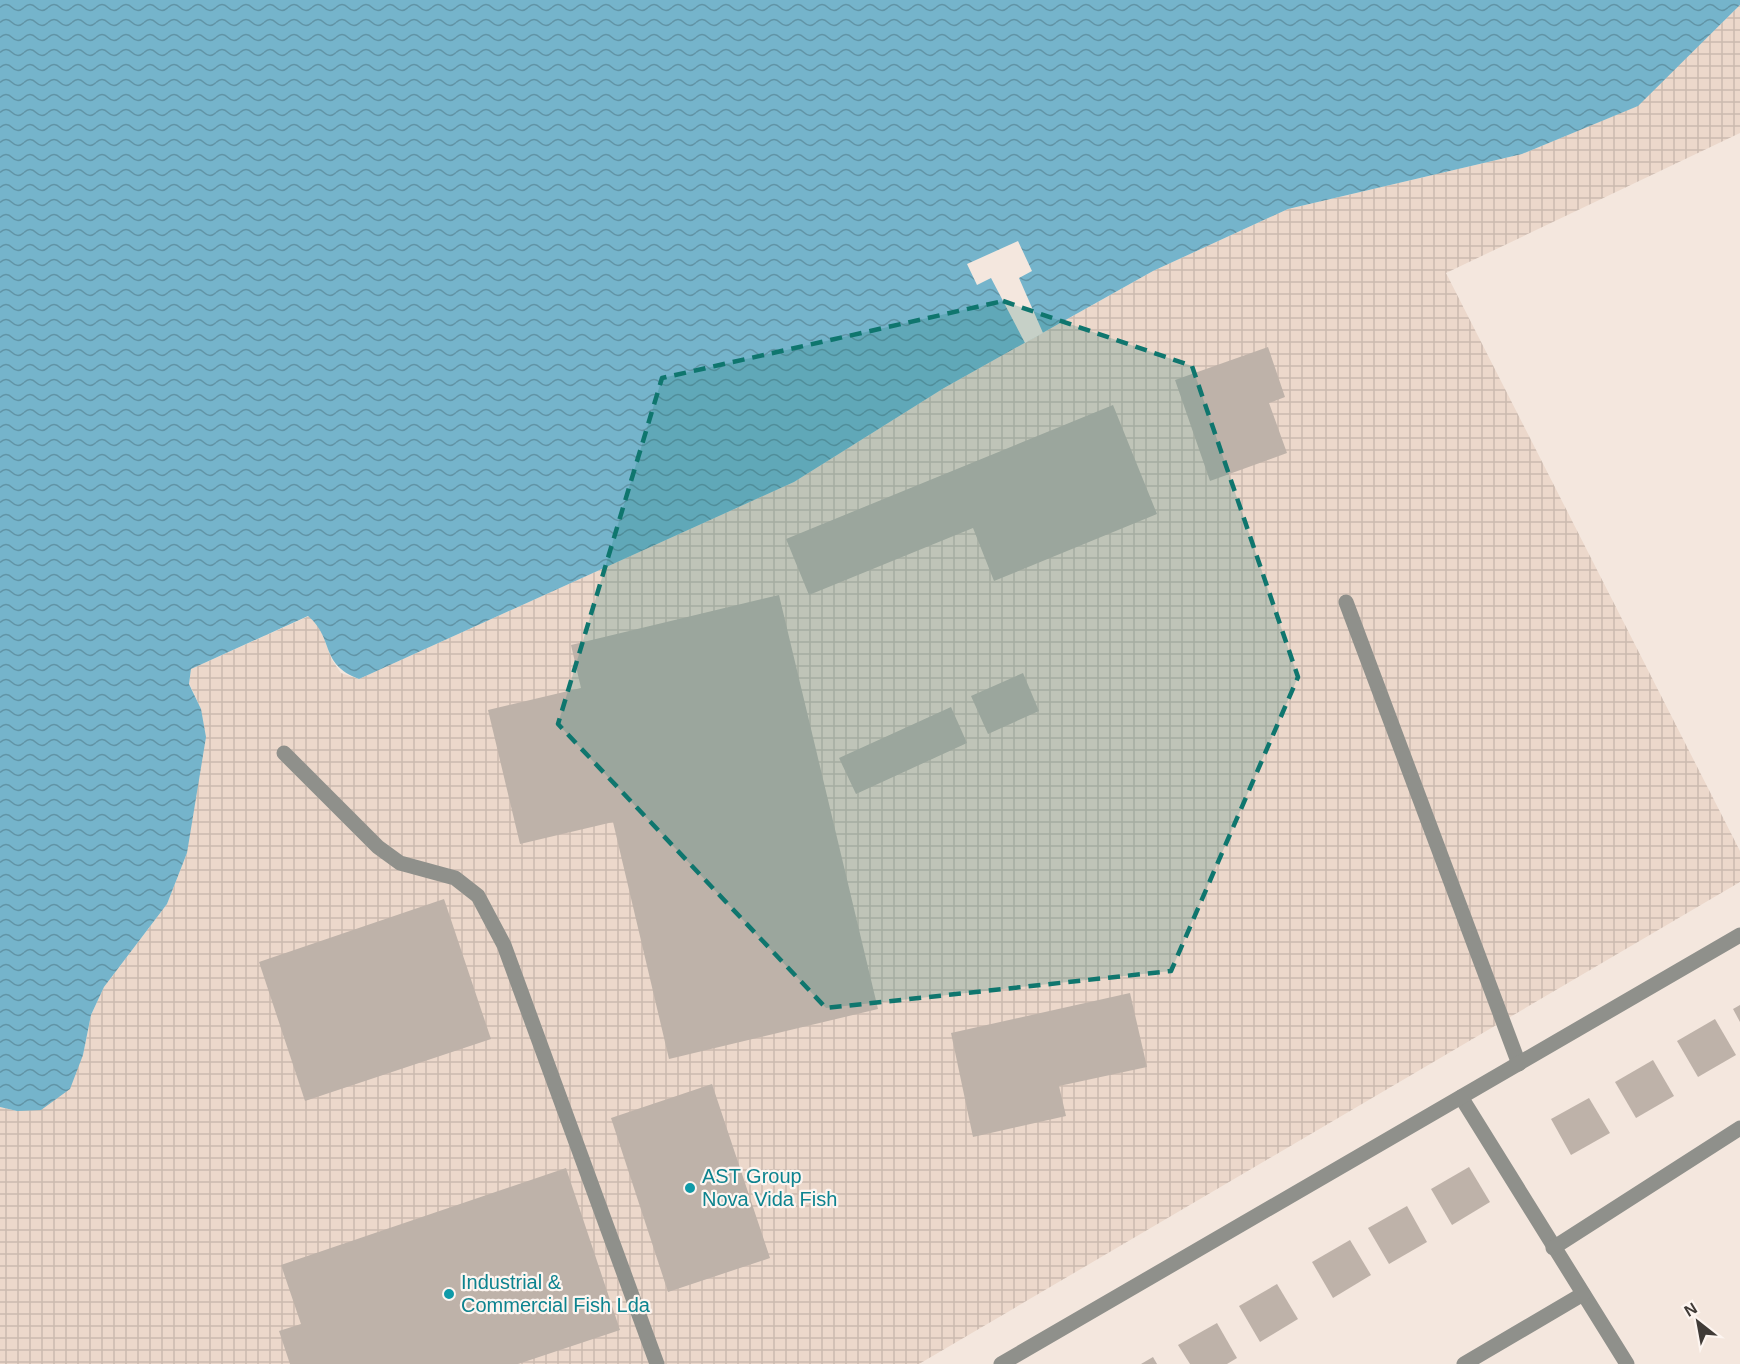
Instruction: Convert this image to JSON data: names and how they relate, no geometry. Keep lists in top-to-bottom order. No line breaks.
{"places":["AST Group Nova Vida Fish","Industrial & Commercial Fish Lda"],"north":"top left"}
